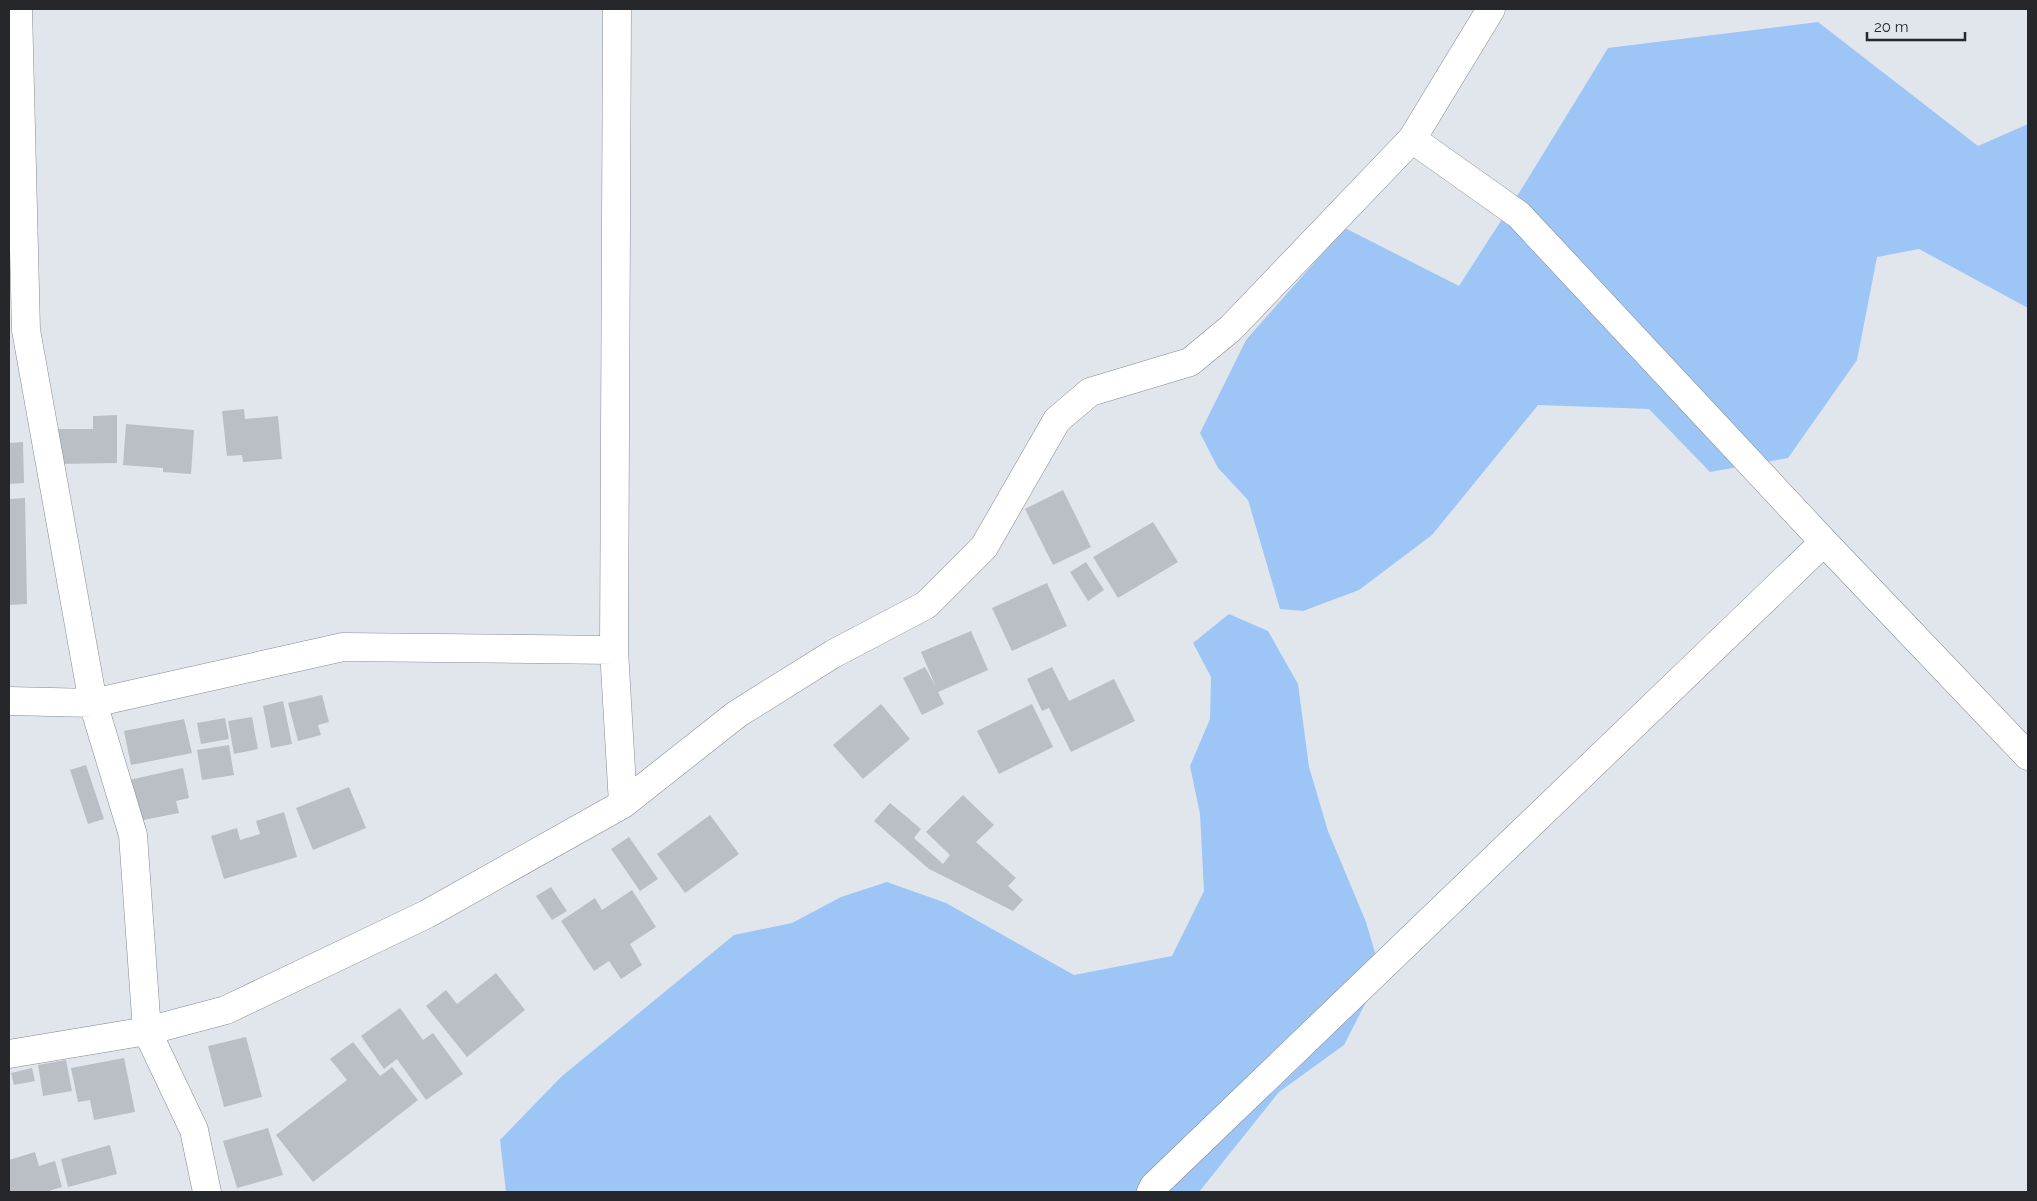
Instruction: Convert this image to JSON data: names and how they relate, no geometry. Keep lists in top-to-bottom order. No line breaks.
{"scale_bar":"20 m"}
